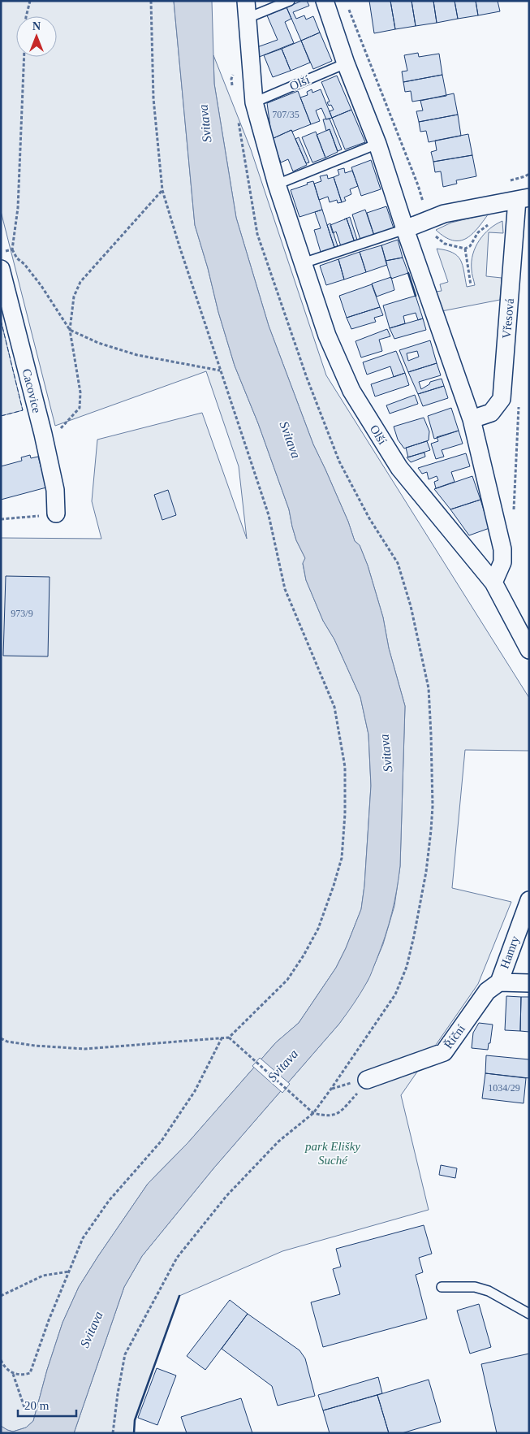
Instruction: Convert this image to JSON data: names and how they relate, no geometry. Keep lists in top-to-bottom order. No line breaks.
{"streets":{"street":["Olší","Vřesová","Cacovice","Hamry","Říční"]},"crossings":[["Hamry","Říční"]],"water":["Svitava"],"parks":["park Elišky Suché"],"house_numbers":["707/35","973/9","1034/29"],"scale_bar":"20 m","north":"top"}
